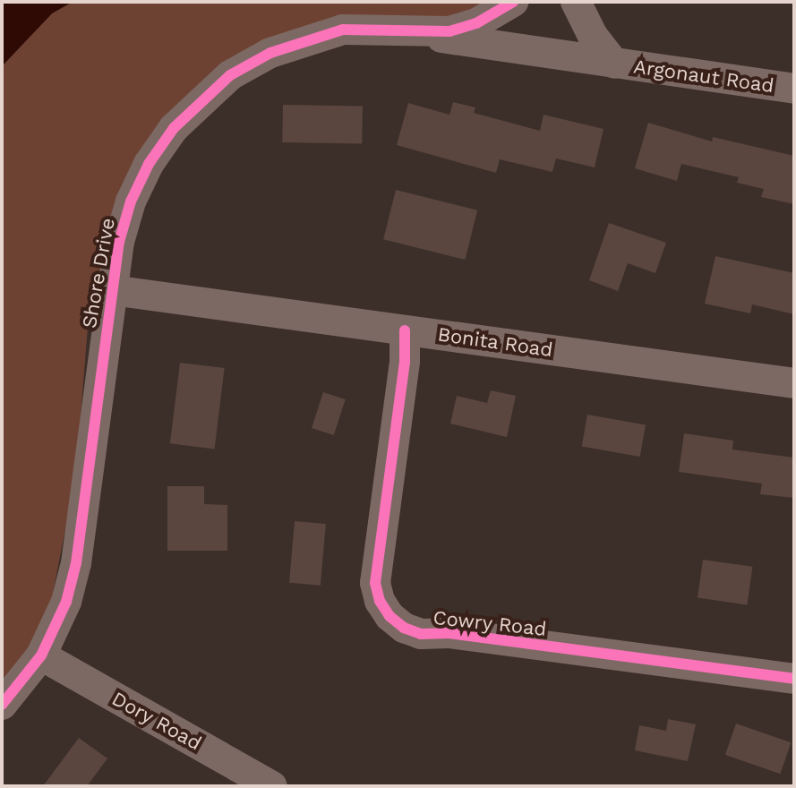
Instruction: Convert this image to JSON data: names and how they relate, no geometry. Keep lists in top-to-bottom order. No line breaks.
{"streets":{"street":["Argonaut Road","Shore Drive","Bonita Road","Cowry Road","Dory Road"]},"crossings":[["Argonaut Road","Shore Drive"],["Shore Drive","Bonita Road"],["Shore Drive","Dory Road"],["Bonita Road","Cowry Road"]]}
